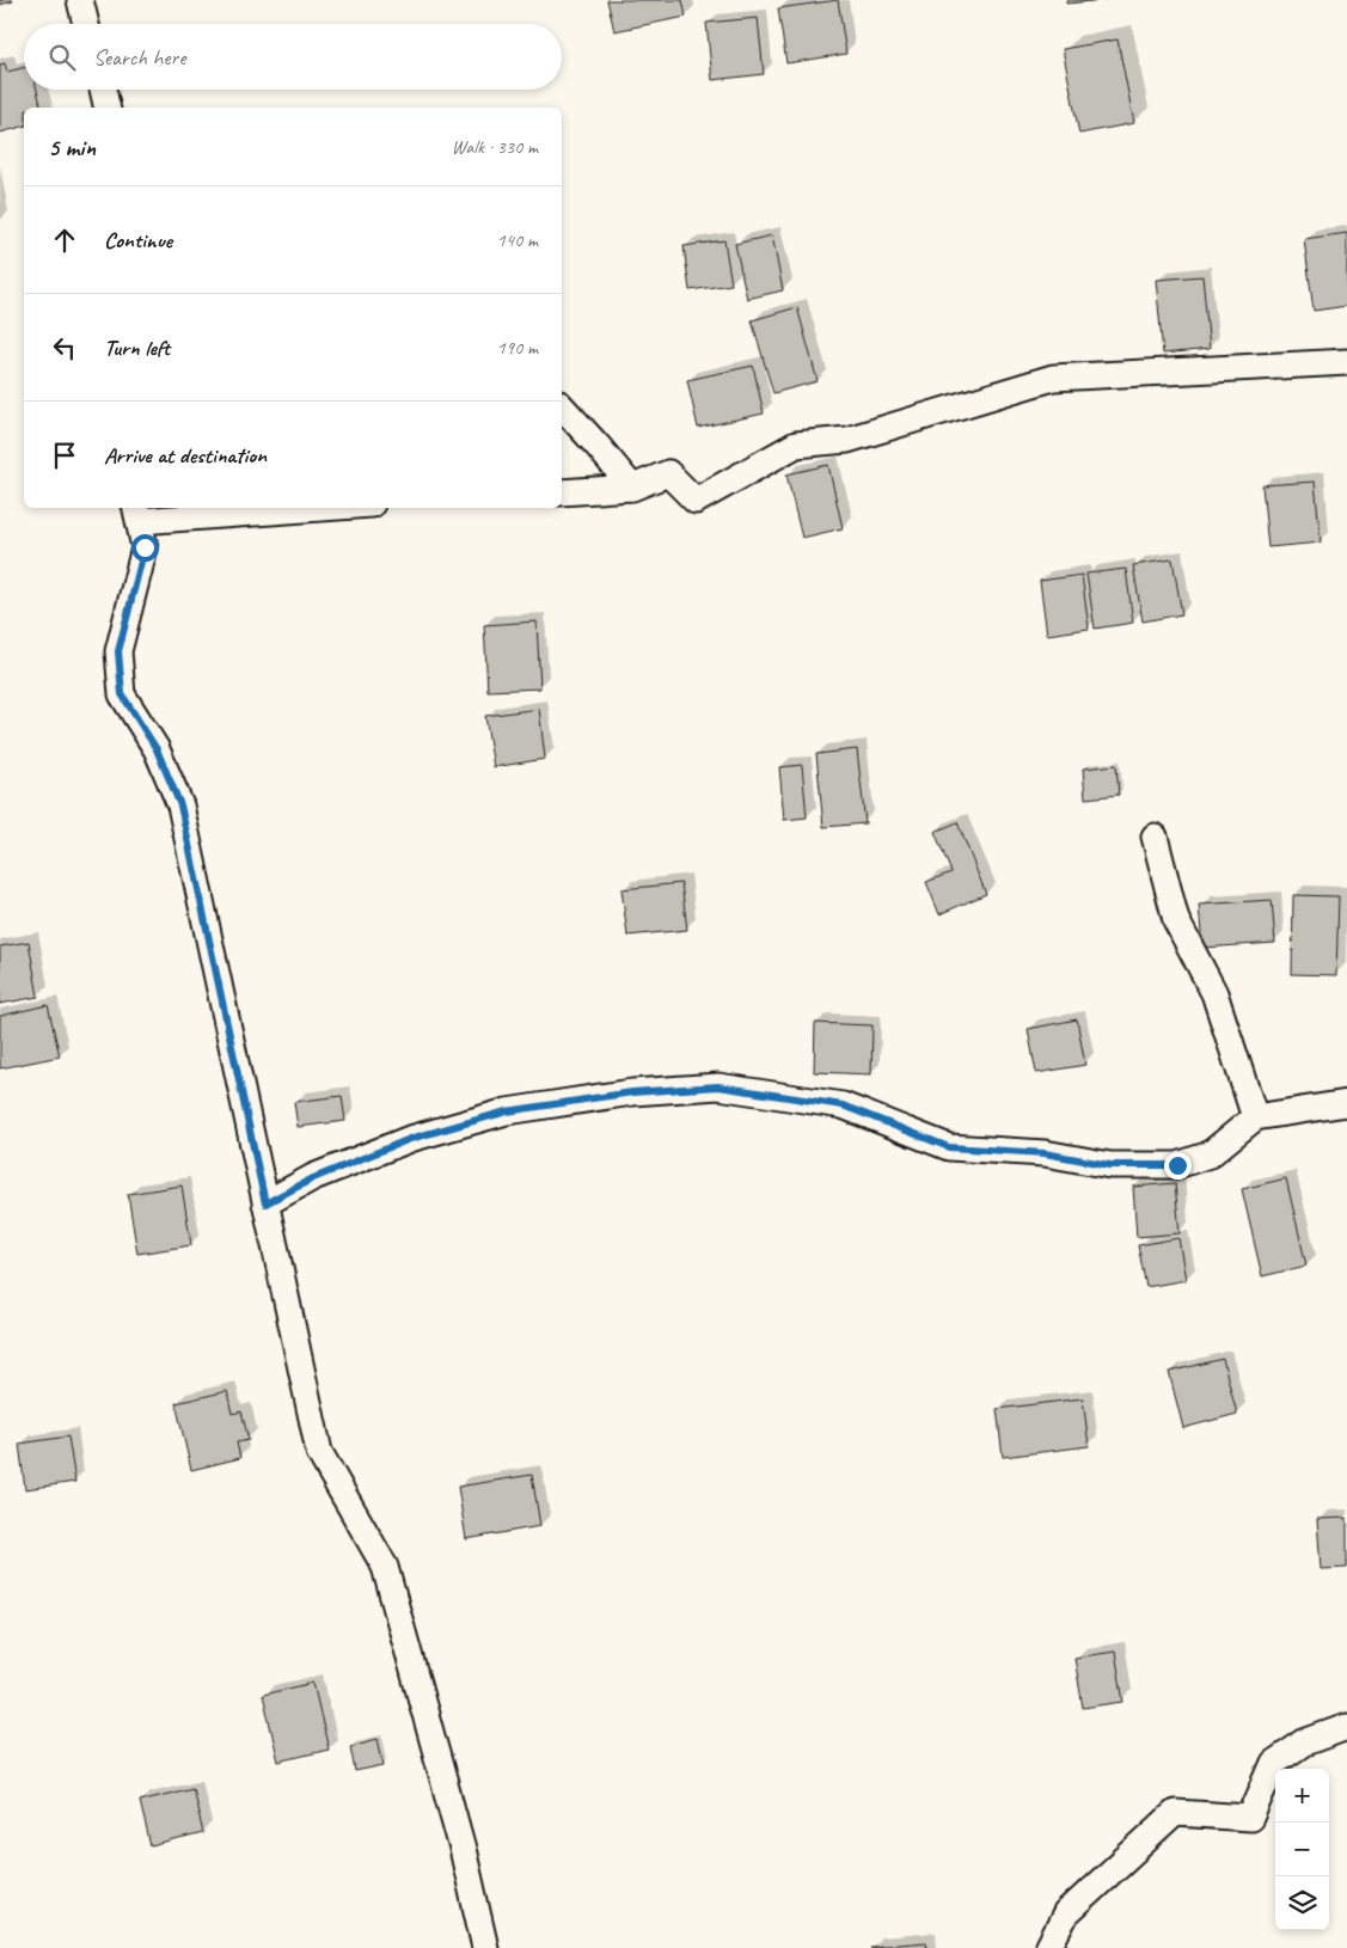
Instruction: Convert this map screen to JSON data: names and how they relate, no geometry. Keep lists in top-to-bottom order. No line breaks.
{"page":{"search":"Search here","heading":["5 min","Walk · 330 m"],"list":[["Continue","140 m"],["Turn left","190 m"],"Arrive at destination"],"map_buttons":["+","−"]}}
